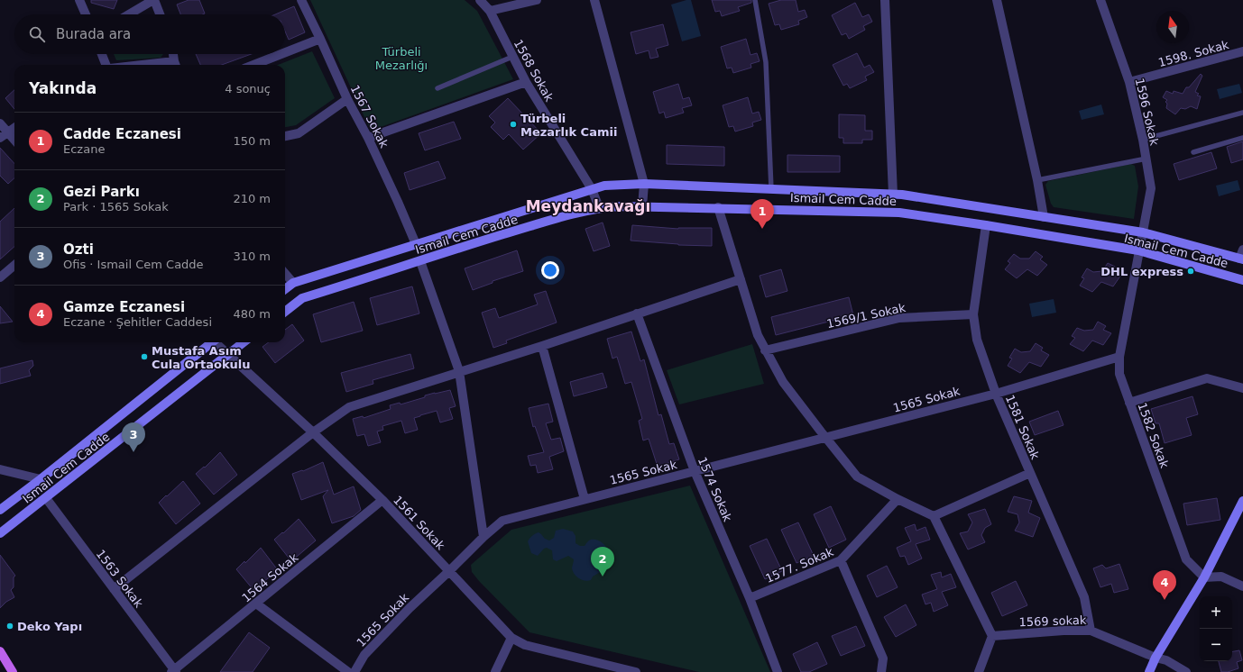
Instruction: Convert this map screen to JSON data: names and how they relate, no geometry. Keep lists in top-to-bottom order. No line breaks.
{"streets":{"main road":["Ismail Cem Cadde"],"street":["1598. Sokak","1568 Sokak","1596 Sokak","1567 Sokak","1569/1 Sokak","1565 Sokak","1581 Sokak","1582 Sokak","1574 Sokak","1561 Sokak","1577. Sokak","1564 Sokak","1563 Sokak","1569 sokak"]},"crossings":[["1598. Sokak","1596 Sokak"],["1568 Sokak","Ismail Cem Cadde"],["1596 Sokak","Ismail Cem Cadde"],["1596 Sokak","1582 Sokak"],["1567 Sokak","Ismail Cem Cadde"],["Ismail Cem Cadde","1581 Sokak"],["Ismail Cem Cadde","1582 Sokak"],["Ismail Cem Cadde","1561 Sokak"],["Ismail Cem Cadde","1563 Sokak"],["1569/1 Sokak","1581 Sokak"],["1565 Sokak","1581 Sokak"],["1565 Sokak","1582 Sokak"],["1565 Sokak","1574 Sokak"],["1565 Sokak","1561 Sokak"],["1581 Sokak","1569 sokak"],["1574 Sokak","1577. Sokak"],["1561 Sokak","1564 Sokak"],["1564 Sokak","1563 Sokak"]],"districts":["Meydankavağı"],"parks":["Türbeli Mezarlığı"],"places":["Türbeli Mezarlık Camii","DHL express","Mustafa Asım Cula Ortaokulu","Deko Yapı"],"north":"top","page":{"search":"Burada ara","heading":["Yakında","4 sonuç"],"list":[{"mark":"1","name":"Cadde Eczanesi","note":"Eczane","value":"150 m"},{"mark":"2","name":"Gezi Parkı","note":"Park · 1565 Sokak","value":"210 m"},{"mark":"3","name":"Ozti","note":"Ofis · Ismail Cem Cadde","value":"310 m"},{"mark":"4","name":"Gamze Eczanesi","note":"Eczane · Şehitler Caddesi","value":"480 m"}],"pins":["1","3","2","4"],"map_buttons":["+","−"]}}
